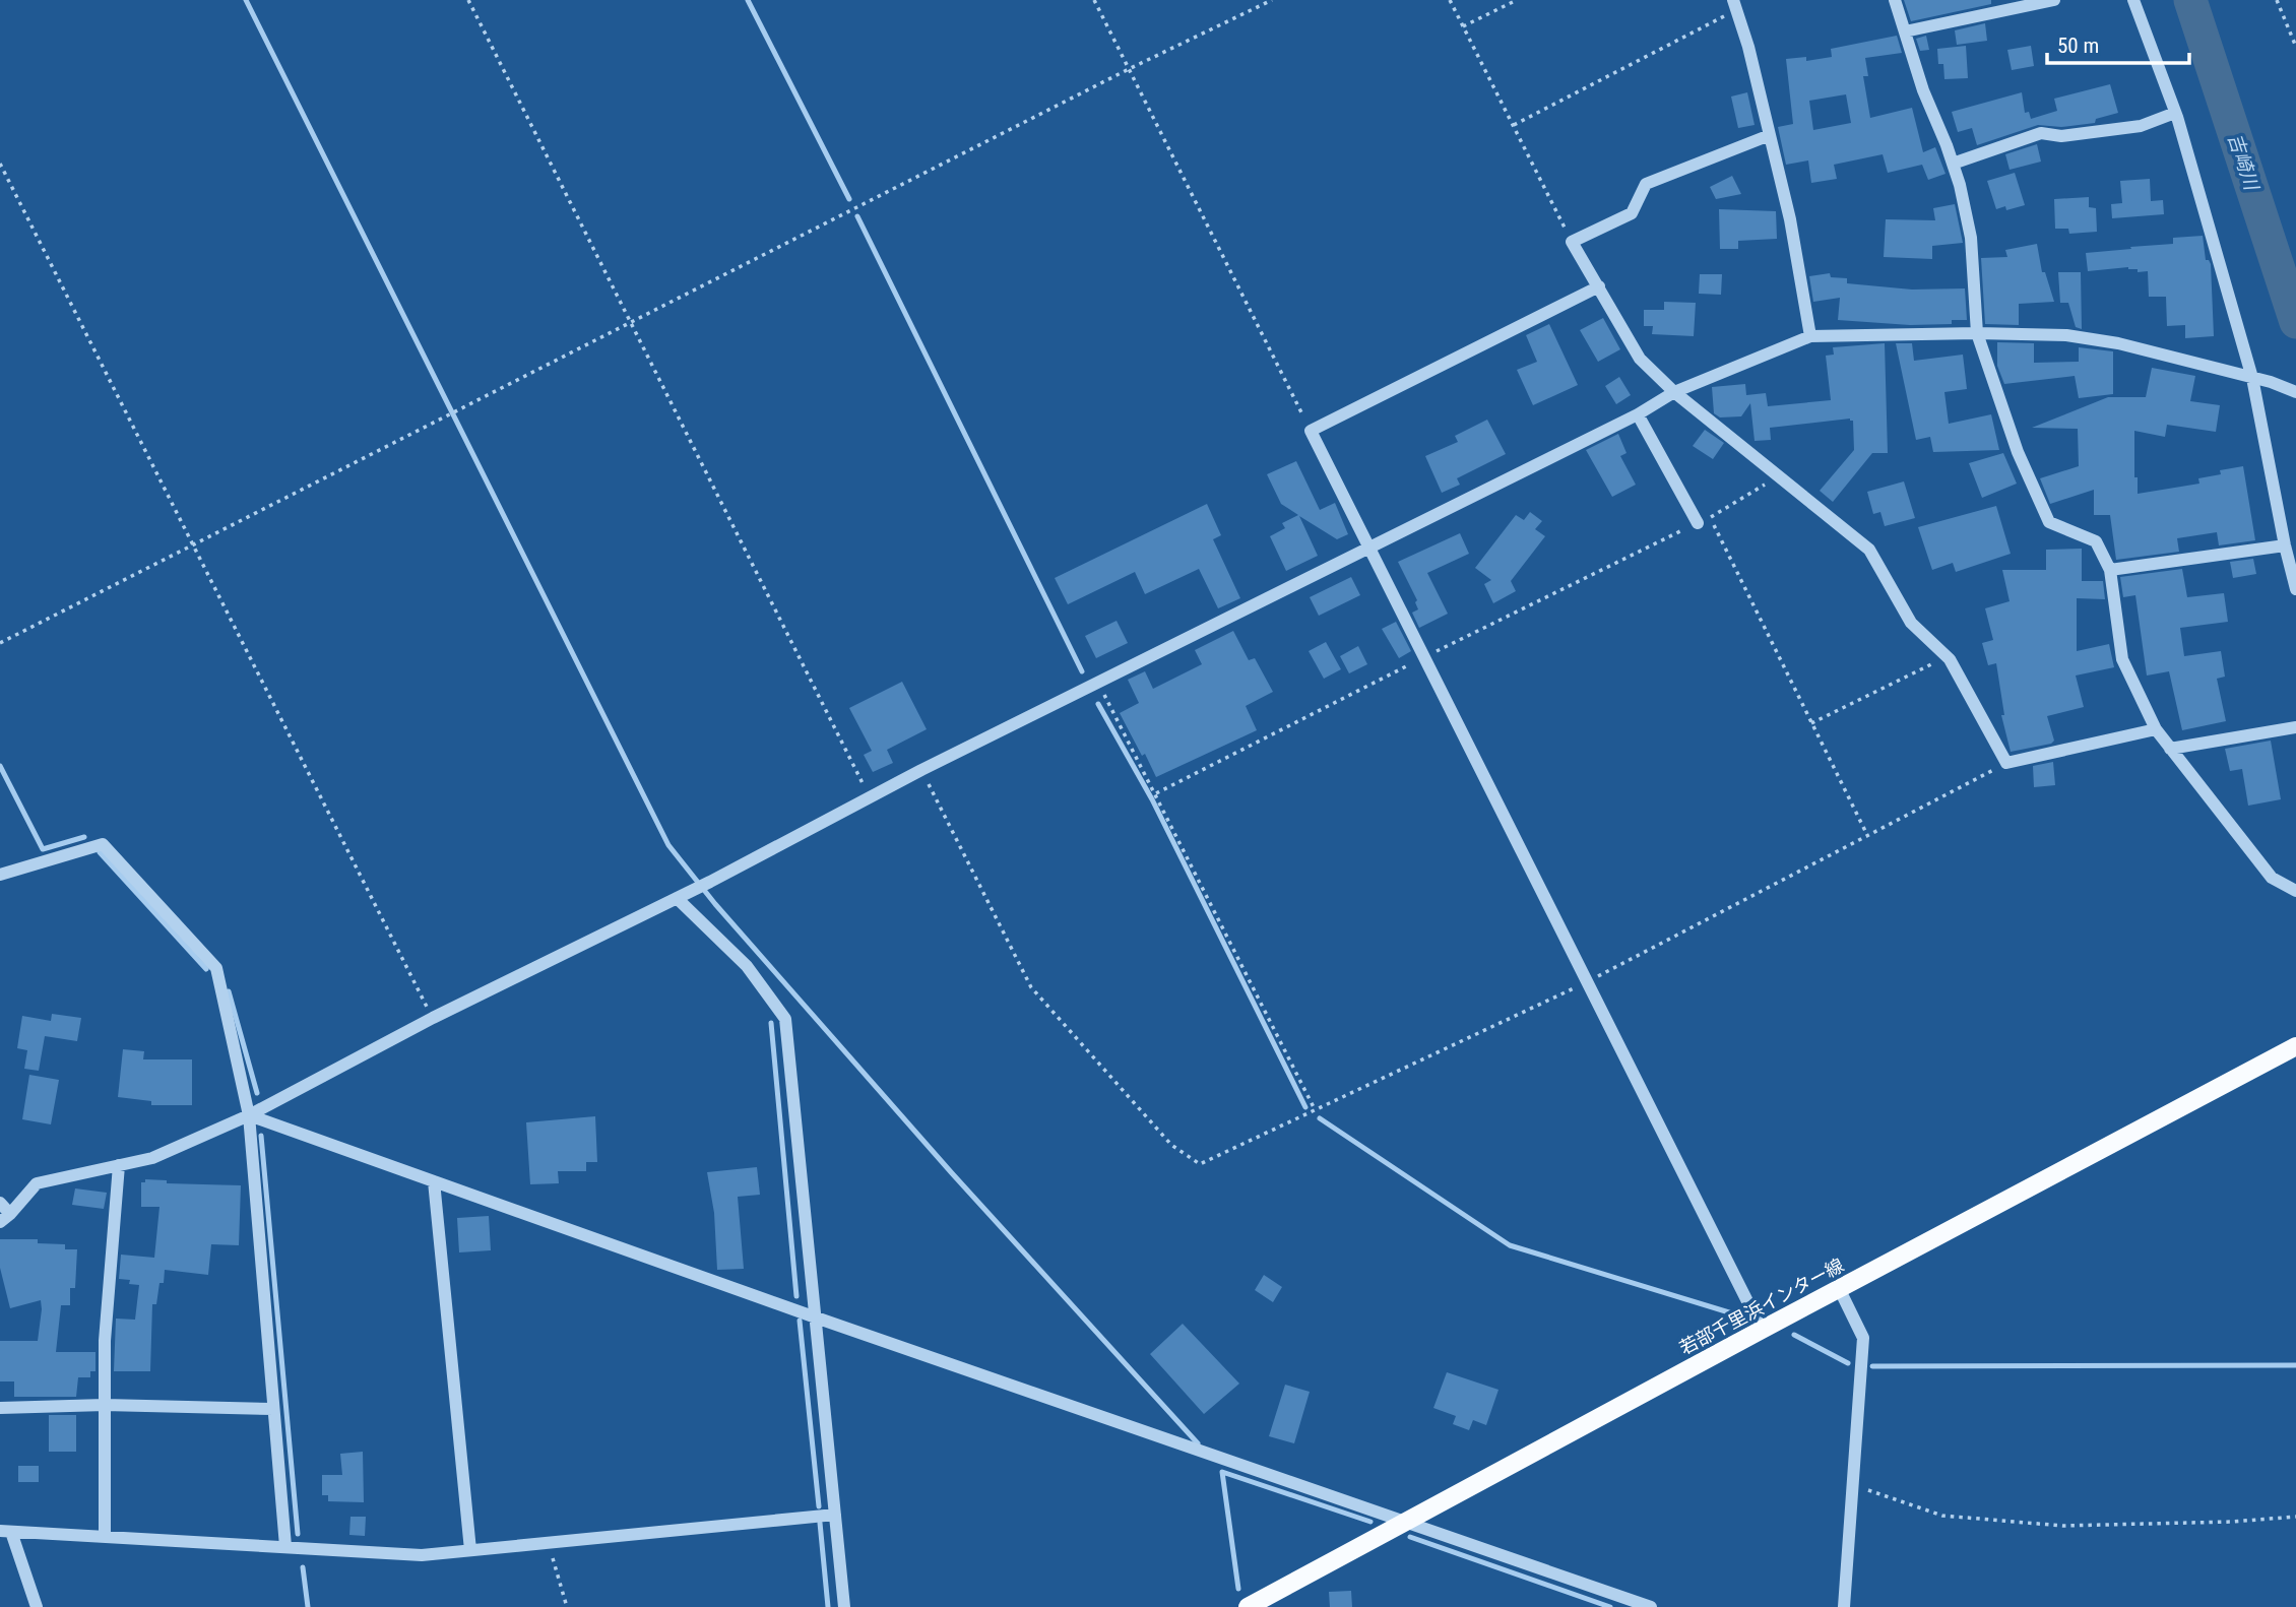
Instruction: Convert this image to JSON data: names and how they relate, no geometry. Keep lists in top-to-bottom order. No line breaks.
{"streets":{"main road":["若部千里浜インター線"]},"water":["吉崎川"],"scale_bar":"50 m"}
